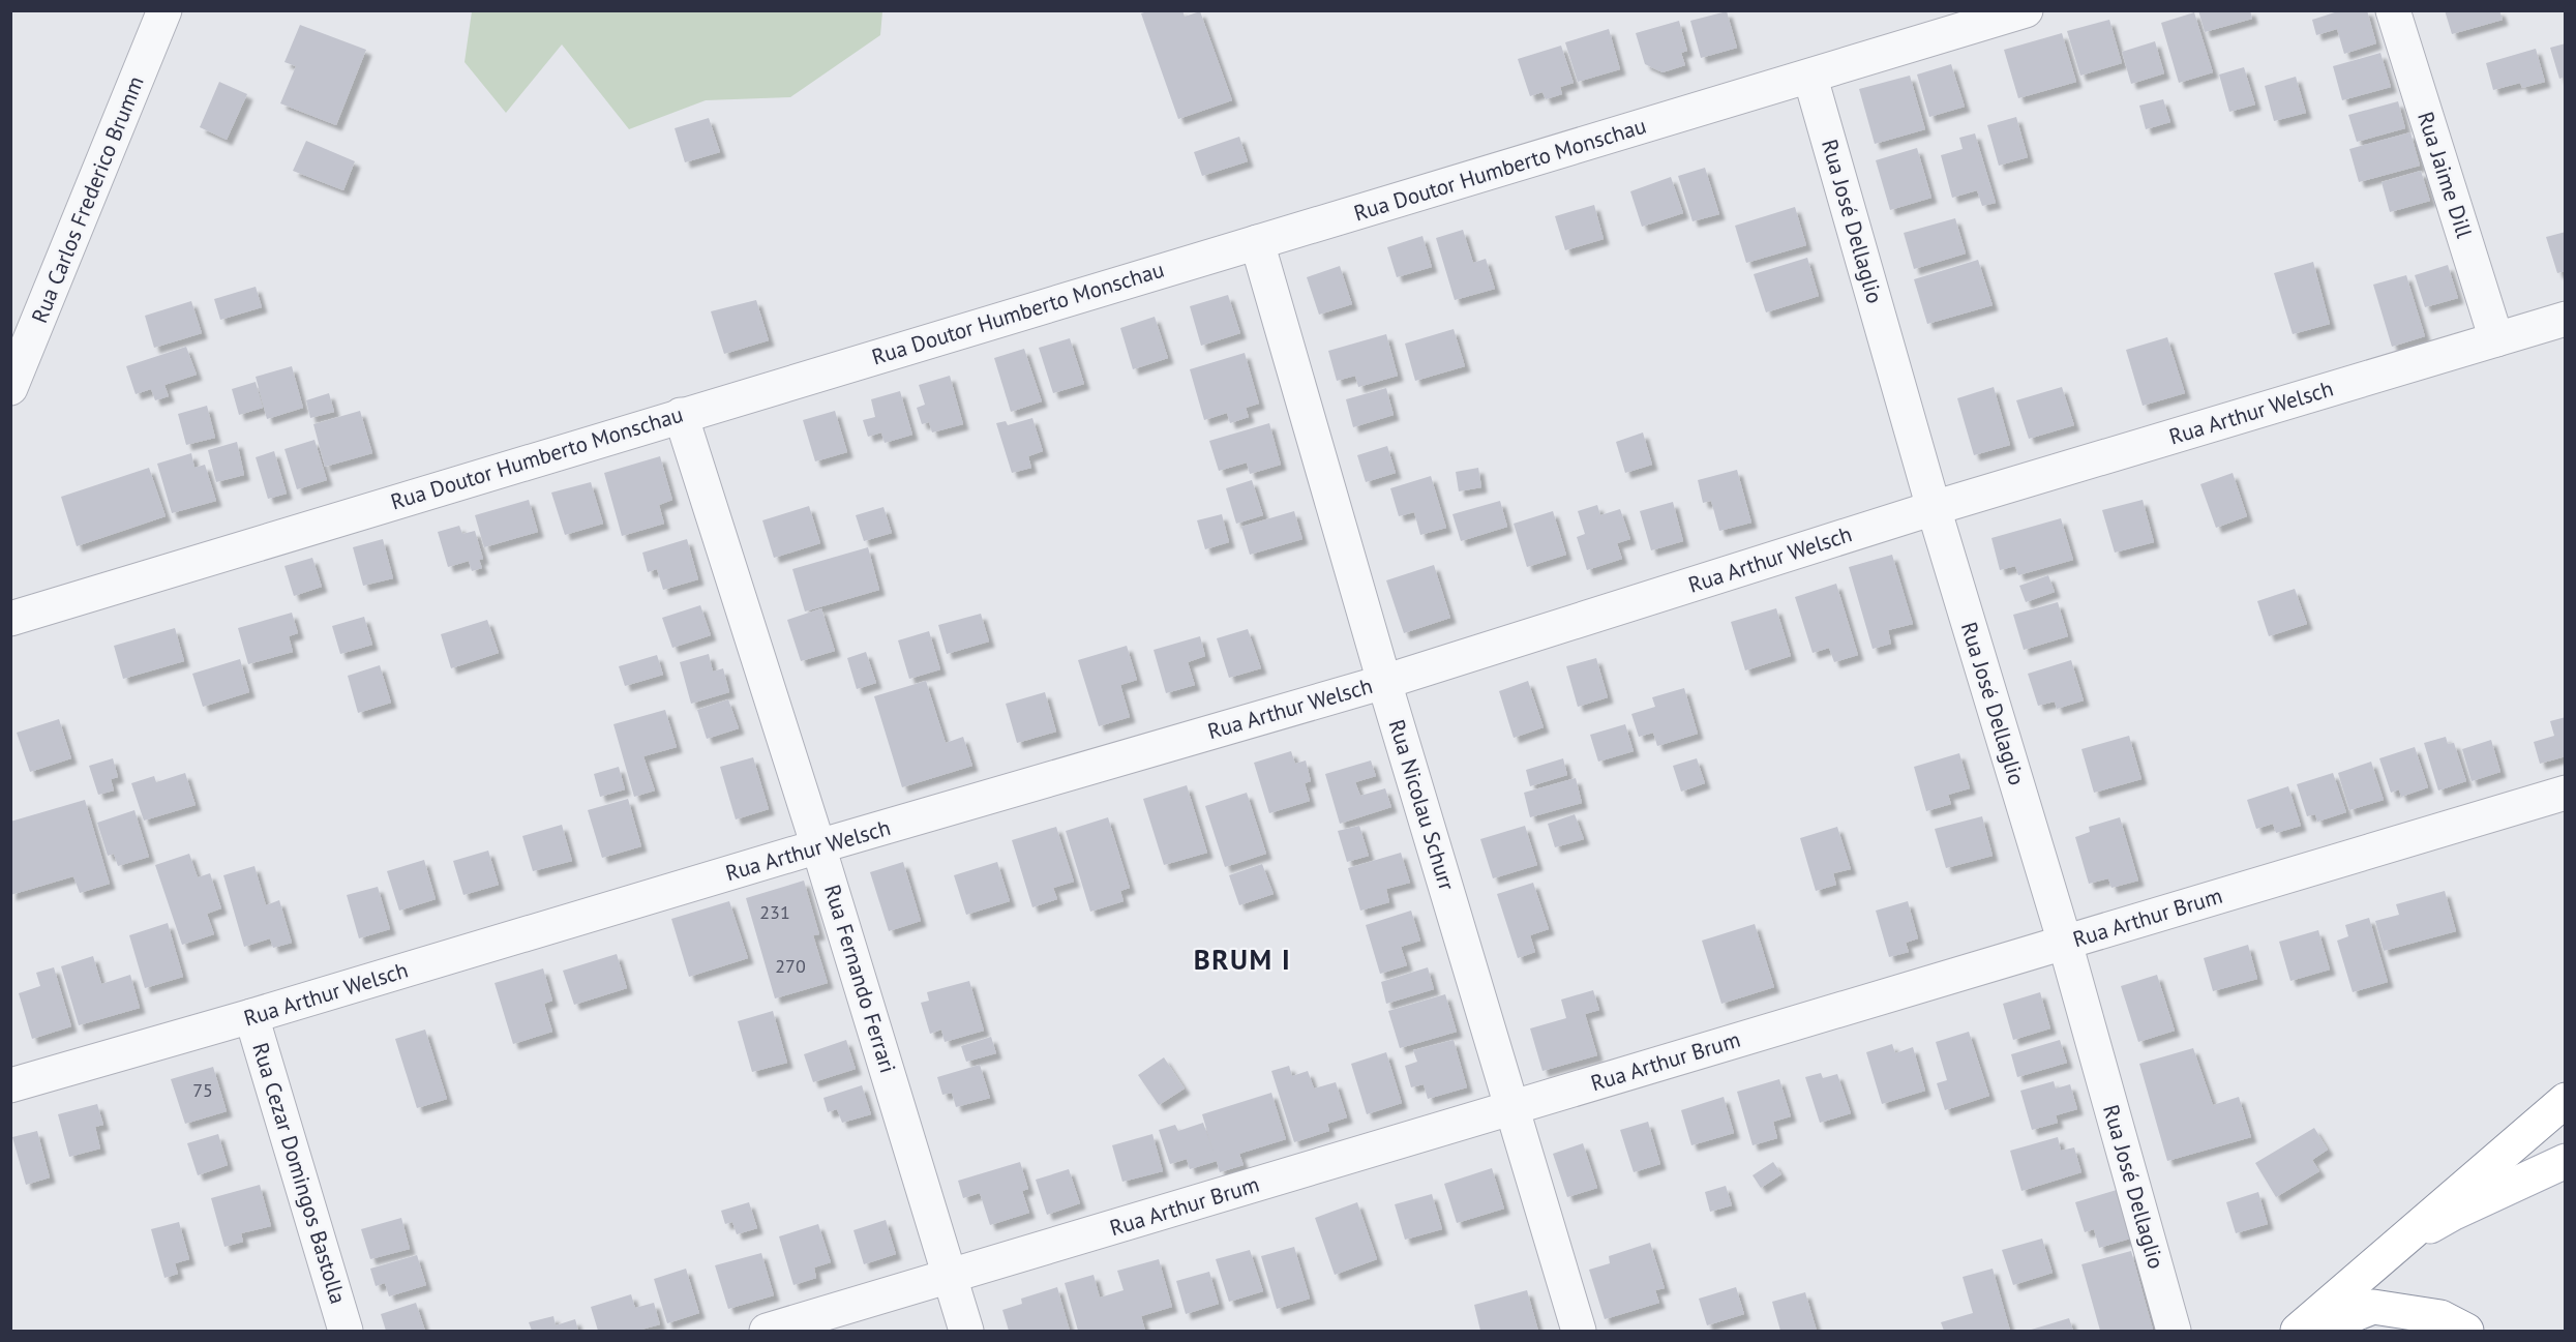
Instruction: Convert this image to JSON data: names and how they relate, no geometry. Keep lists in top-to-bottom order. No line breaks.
{"streets":{"street":["Rua Doutor Humberto Monschau","Rua Jaime Dill","Rua Carlos Frederico Brumm","Rua José Dellaglio","Rua Arthur Welsch","Rua Nicolau Schurr","Rua Arthur Brum","Rua Fernando Ferrari","Rua Cezar Domingos Bastolla"]},"crossings":[["Rua Doutor Humberto Monschau","Rua José Dellaglio"],["Rua Doutor Humberto Monschau","Rua Nicolau Schurr"],["Rua Doutor Humberto Monschau","Rua Fernando Ferrari"],["Rua Jaime Dill","Rua Arthur Welsch"],["Rua José Dellaglio","Rua Arthur Welsch"],["Rua José Dellaglio","Rua Arthur Brum"],["Rua Arthur Welsch","Rua Nicolau Schurr"],["Rua Arthur Welsch","Rua Fernando Ferrari"],["Rua Arthur Welsch","Rua Cezar Domingos Bastolla"],["Rua Nicolau Schurr","Rua Arthur Brum"],["Rua Arthur Brum","Rua Fernando Ferrari"]],"districts":["BRUM I"],"house_numbers":["231","270","75"]}
